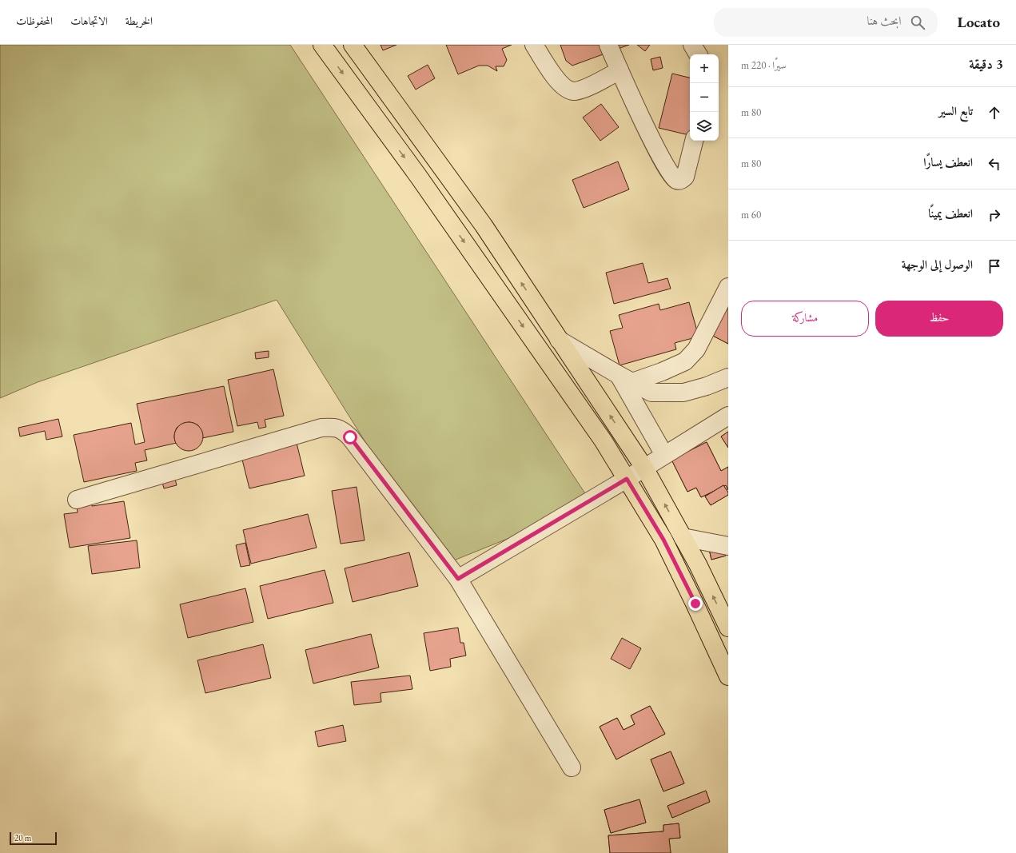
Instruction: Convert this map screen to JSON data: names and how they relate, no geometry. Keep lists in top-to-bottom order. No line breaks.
{"scale_bar":"20 m","page":{"header":"Locato","search":"ابحث هنا","nav":["الخريطة","الاتجاهات","المحفوظات"],"heading":["3 دقيقة","سيرًا · 220 m"],"map_buttons":["+","−"],"list":[["تابع السير","80 m"],["انعطف يسارًا","80 m"],["انعطف يمينًا","60 m"],"الوصول إلى الوجهة"],"buttons":["حفظ","مشاركة"],"scale":"20 m"}}
